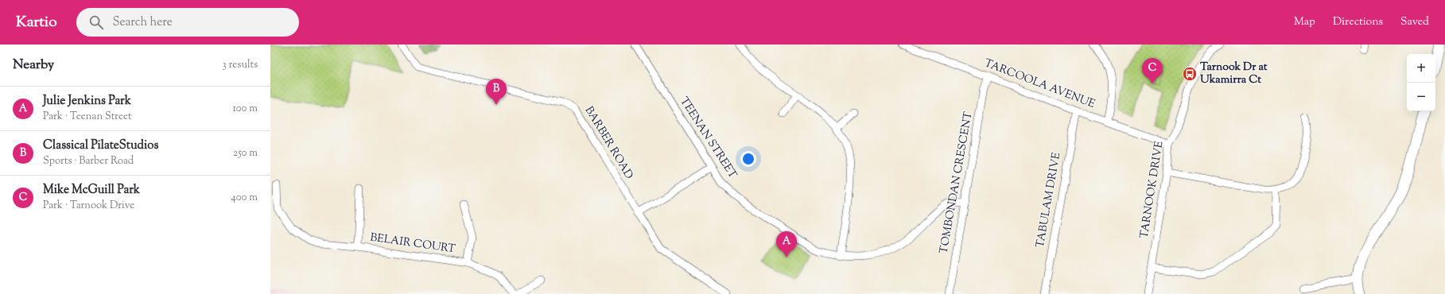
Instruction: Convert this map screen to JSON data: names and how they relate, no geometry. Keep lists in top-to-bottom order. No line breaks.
{"streets":{"street":["TARCOOLA AVENUE","TEENAN STREET","BARBER ROAD","TOMBONDAN CRESCENT","TARNOOK DRIVE","TABULAM DRIVE","BELAIR COURT"]},"crossings":[["TARCOOLA AVENUE","TOMBONDAN CRESCENT"],["TARCOOLA AVENUE","TARNOOK DRIVE"],["TARCOOLA AVENUE","TABULAM DRIVE"],["TEENAN STREET","TOMBONDAN CRESCENT"]],"places":{"bus stop":["Tarnook Dr at Ukamirra Ct"]},"page":{"header":"Kartio","search":"Search here","nav":["Map","Directions","Saved"],"heading":["Nearby","3 results"],"map_buttons":["+","−"],"pins":["C","B","A"],"list":[{"mark":"A","name":"Julie Jenkins Park","note":"Park · Teenan Street","value":"100 m"},{"mark":"B","name":"Classical PilateStudios","note":"Sports · Barber Road","value":"250 m"},{"mark":"C","name":"Mike McGuill Park","note":"Park · Tarnook Drive","value":"400 m"}]}}
